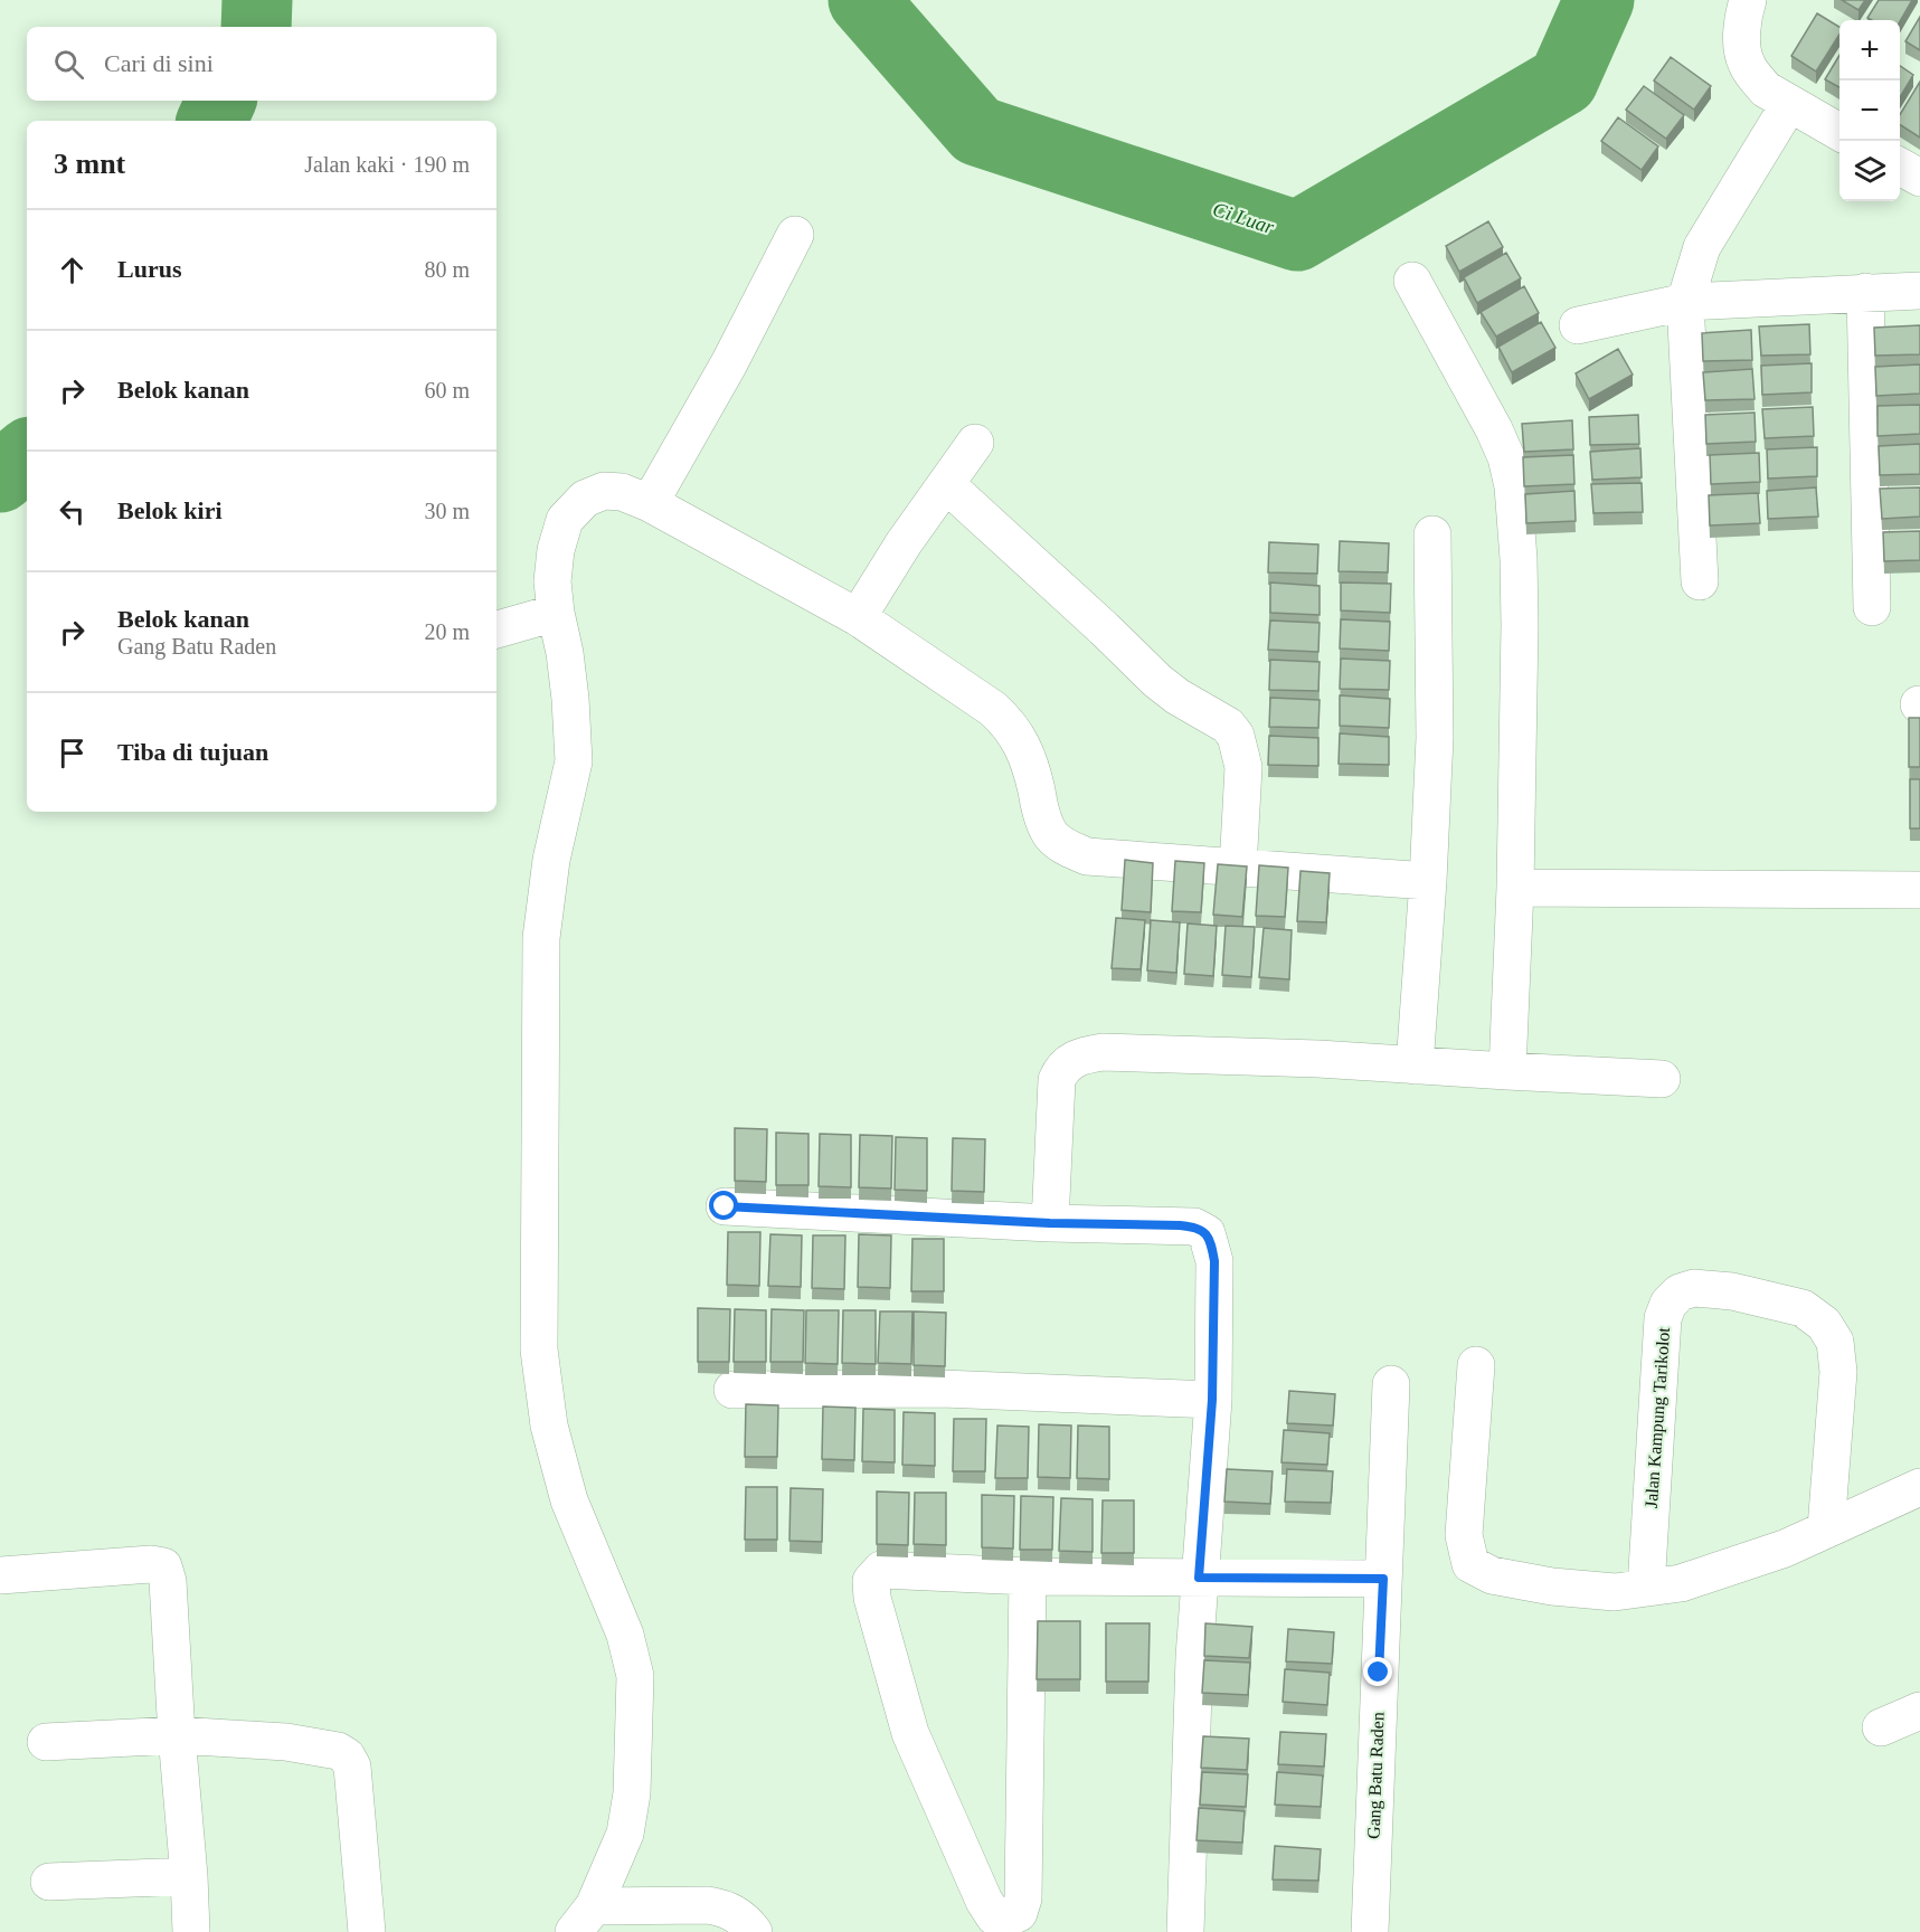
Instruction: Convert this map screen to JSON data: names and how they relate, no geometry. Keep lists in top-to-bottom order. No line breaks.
{"streets":{"street":["Jalan Kampung Tarikolot","Gang Batu Raden"]},"water":["Ci Luar"],"page":{"map_buttons":["+","−"],"search":"Cari di sini","heading":["3 mnt","Jalan kaki · 190 m"],"list":[["Lurus","80 m"],["Belok kanan","60 m"],["Belok kiri","30 m"],["Belok kanan","Gang Batu Raden","20 m"],"Tiba di tujuan"]}}
